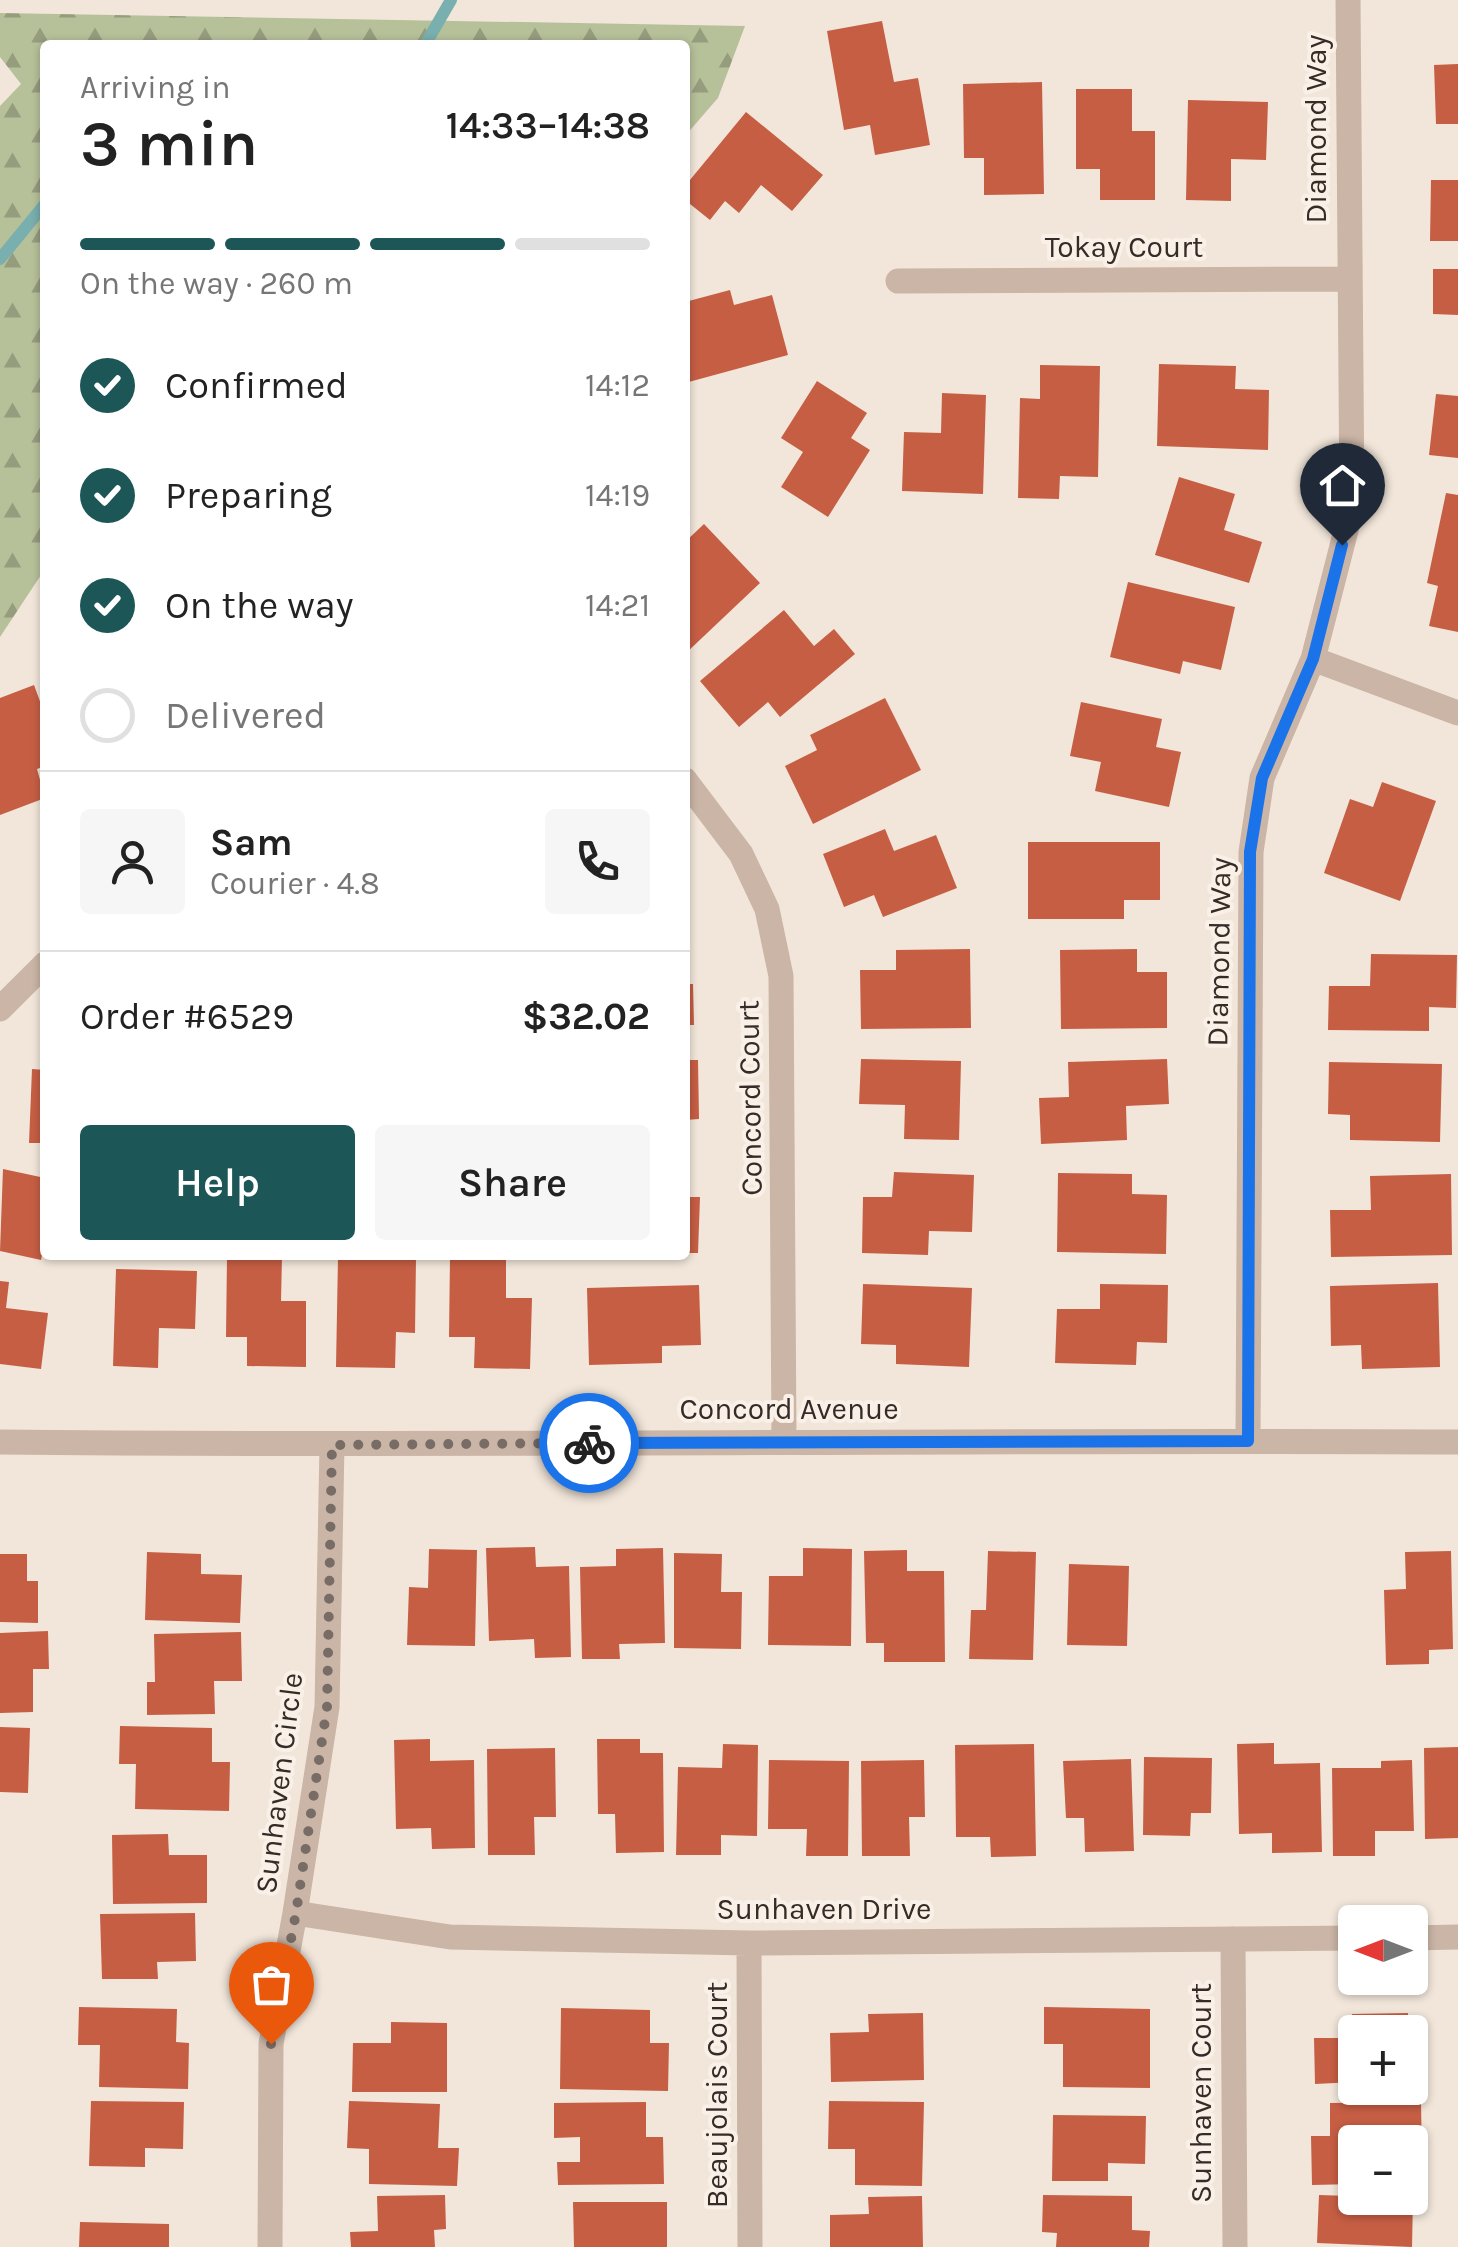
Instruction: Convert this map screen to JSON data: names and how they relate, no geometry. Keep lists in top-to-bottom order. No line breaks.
{"streets":{"street":["Diamond Way","Tokay Court","Concord Court","Concord Avenue","Sunhaven Circle","Sunhaven Drive","Sunhaven Court","Beaujolais Court"]},"crossings":[["Diamond Way","Tokay Court"],["Diamond Way","Concord Avenue"],["Concord Court","Concord Avenue"],["Concord Avenue","Sunhaven Circle"],["Sunhaven Circle","Sunhaven Drive"],["Sunhaven Drive","Sunhaven Court"],["Sunhaven Drive","Beaujolais Court"]],"north":"left","page":{"heading":["3 min","Arriving in","14:33–14:38"],"panel":["Sam","Courier · 4.8","Order #6529","$32.02"],"bar":"On the way · 260 m","list":[["Confirmed","14:12"],["Preparing","14:19"],["On the way","14:21"],"Delivered"],"buttons":["Help","Share"],"map_buttons":["+","−"]}}
